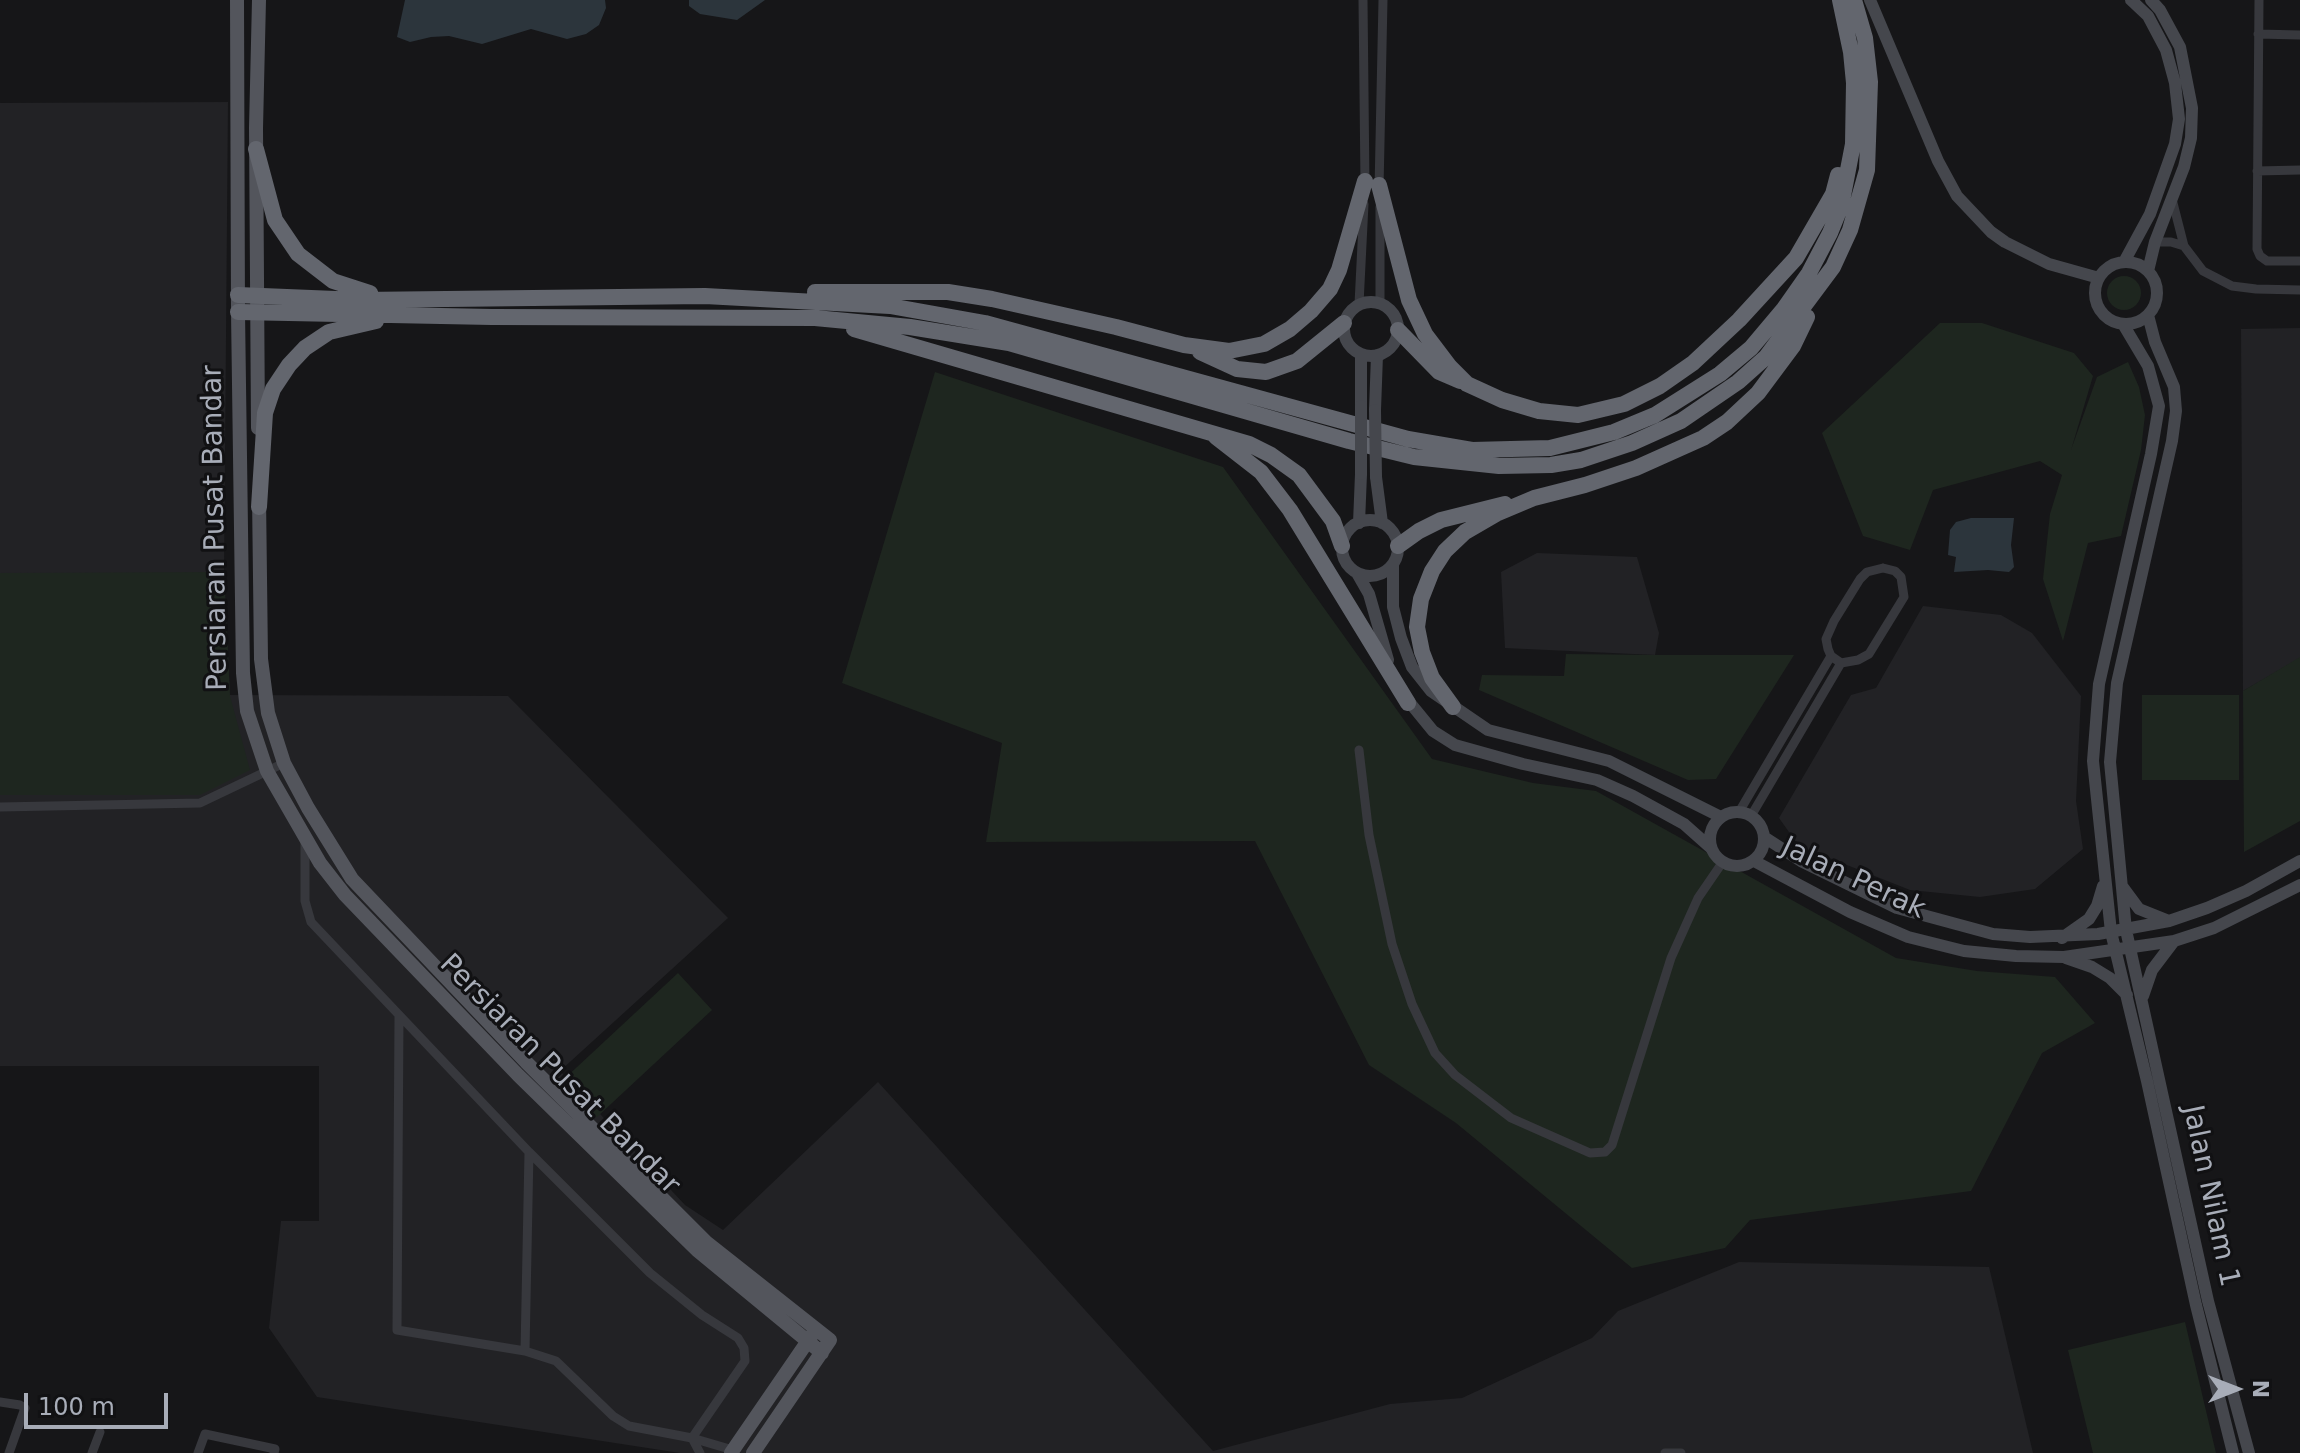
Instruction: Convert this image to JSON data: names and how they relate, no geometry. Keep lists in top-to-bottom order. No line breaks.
{"streets":{"main road":["Persiaran Pusat Bandar","Jalan Perak","Jalan Nilam 1"]},"crossings":[["Jalan Perak","Jalan Nilam 1"]],"scale_bar":"100 m","north":"right"}
